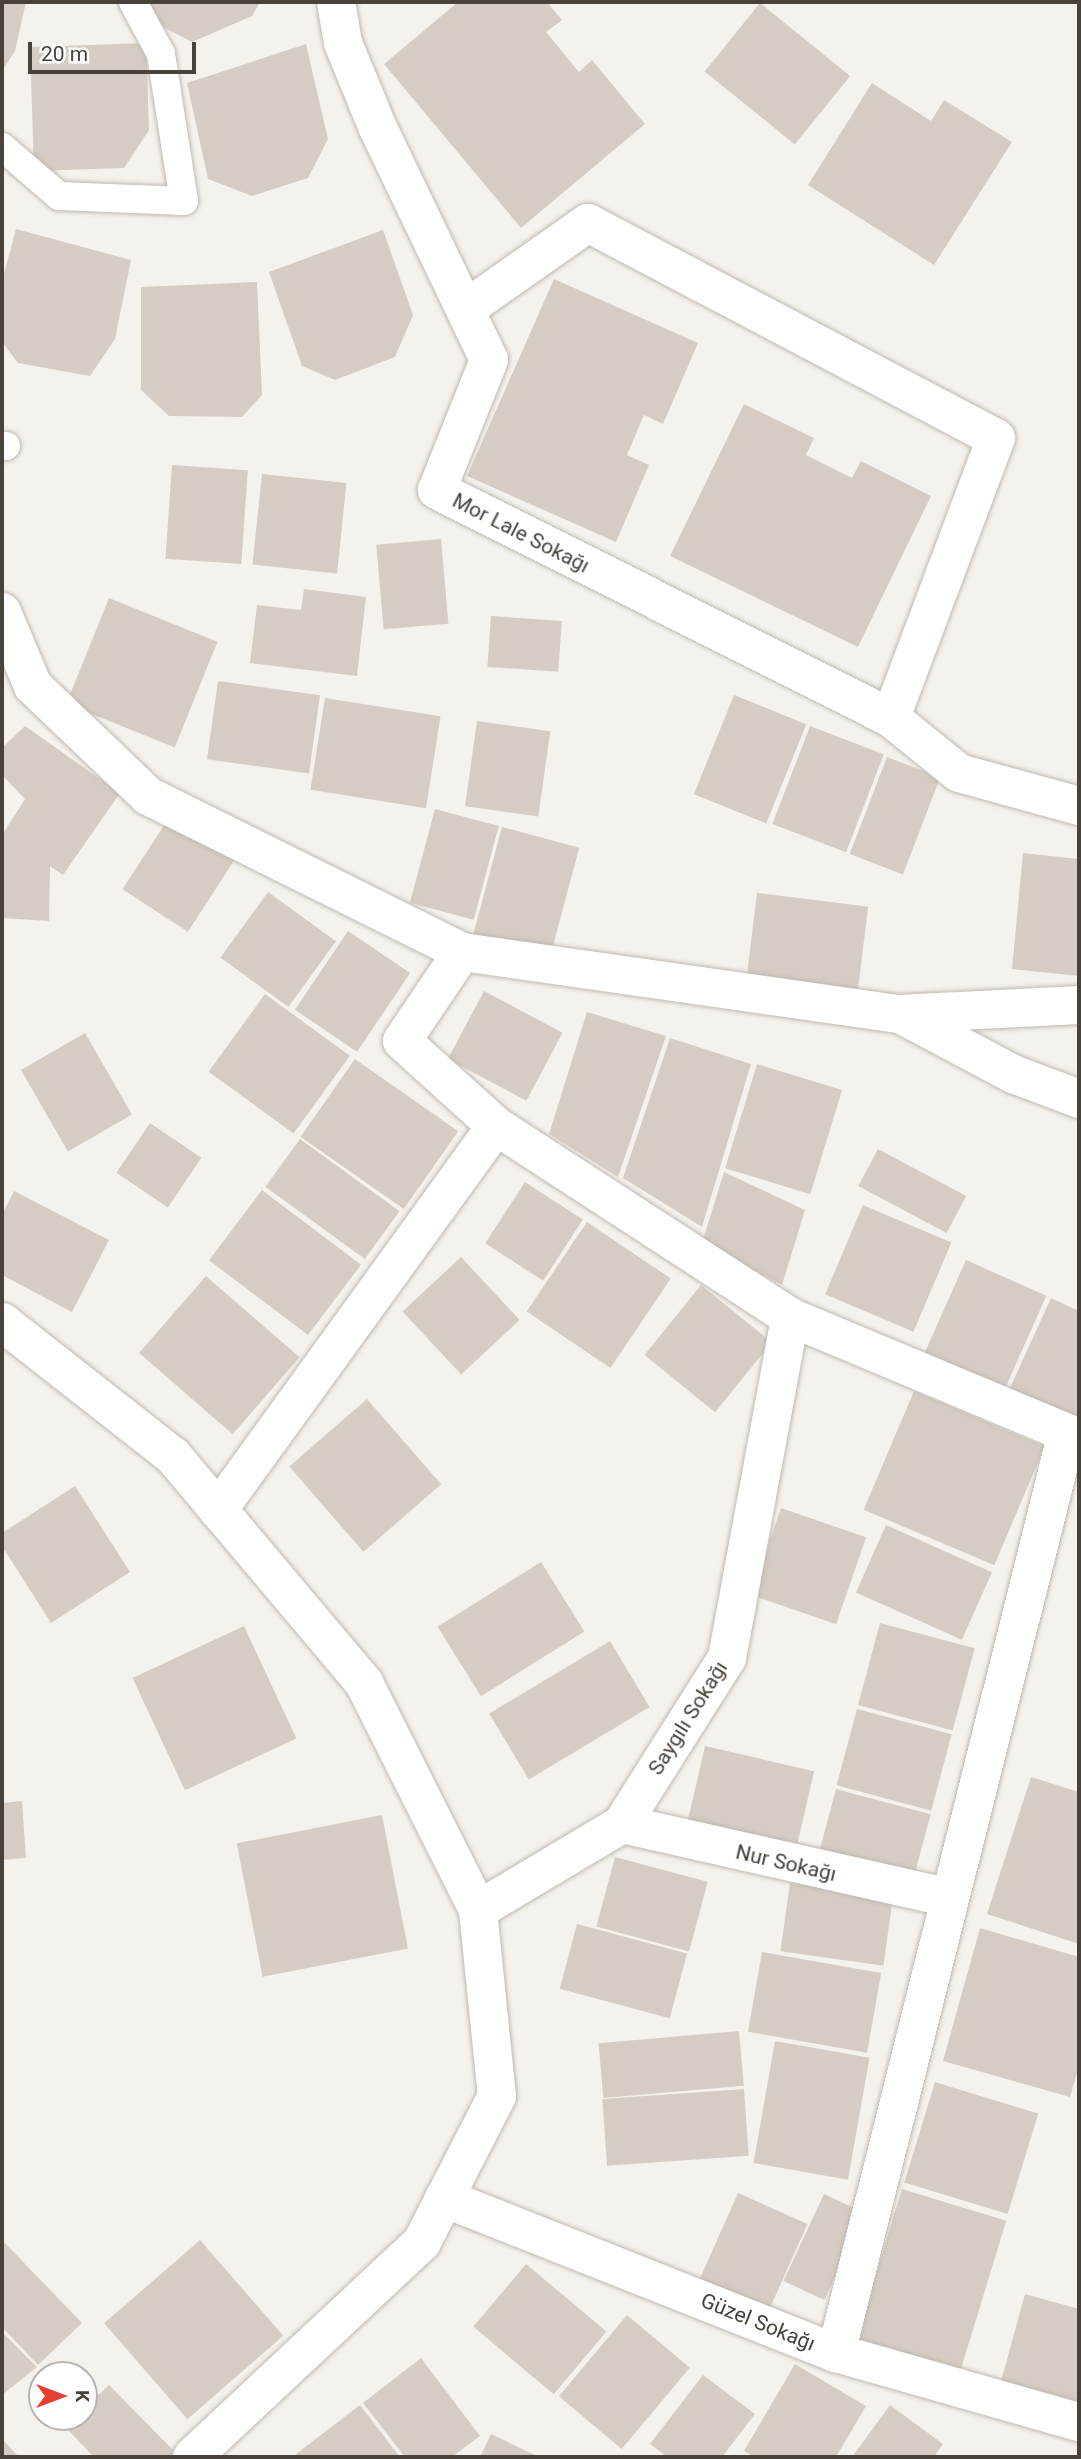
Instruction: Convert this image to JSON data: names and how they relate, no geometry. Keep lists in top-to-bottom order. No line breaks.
{"streets":{"street":["Mor Lale Sokağı","Saygılı Sokağı","Nur Sokağı","Güzel Sokağı"]},"crossings":[["Saygılı Sokağı","Nur Sokağı"]],"scale_bar":"20 m","north":"right"}
